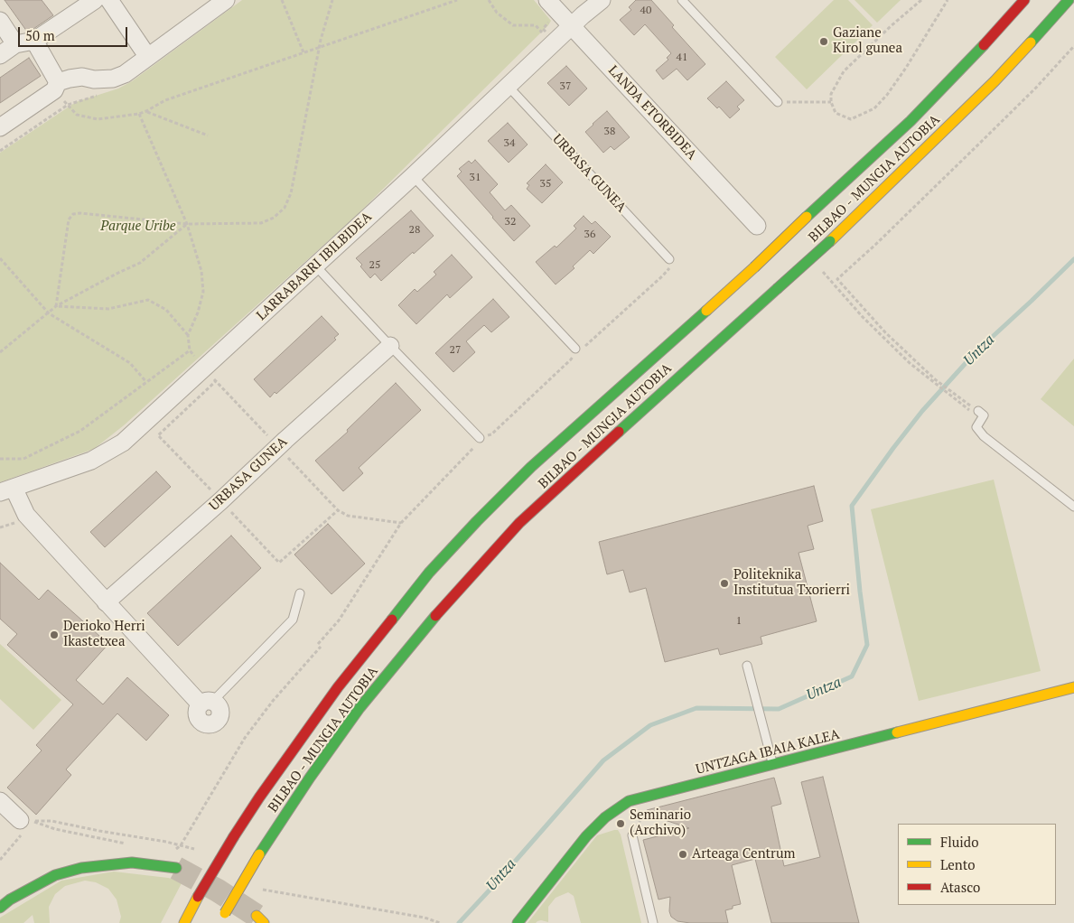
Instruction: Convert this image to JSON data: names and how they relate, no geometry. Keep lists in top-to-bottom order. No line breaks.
{"streets":{"main road":["BILBAO - MUNGIA AUTOBIA","UNTZAGA IBAIA KALEA"],"street":["LANDA ETORBIDEA","URBASA GUNEA","LARRABARRI IBILBIDEA"]},"crossings":[["LANDA ETORBIDEA","LARRABARRI IBILBIDEA"],["URBASA GUNEA","LARRABARRI IBILBIDEA"]],"water":["Untza"],"parks":["Parque Uribe"],"places":["Gaziane Kirol gunea","Politeknika Institutua Txorierri","Derioko Herri Ikastetxea","Seminario (Archivo)","Arteaga Centrum"],"house_numbers":["40","41","37","38","34","31","35","32","28","36","25","27","1"],"legend":["Fluido","Lento","Atasco"],"scale_bar":"50 m"}
